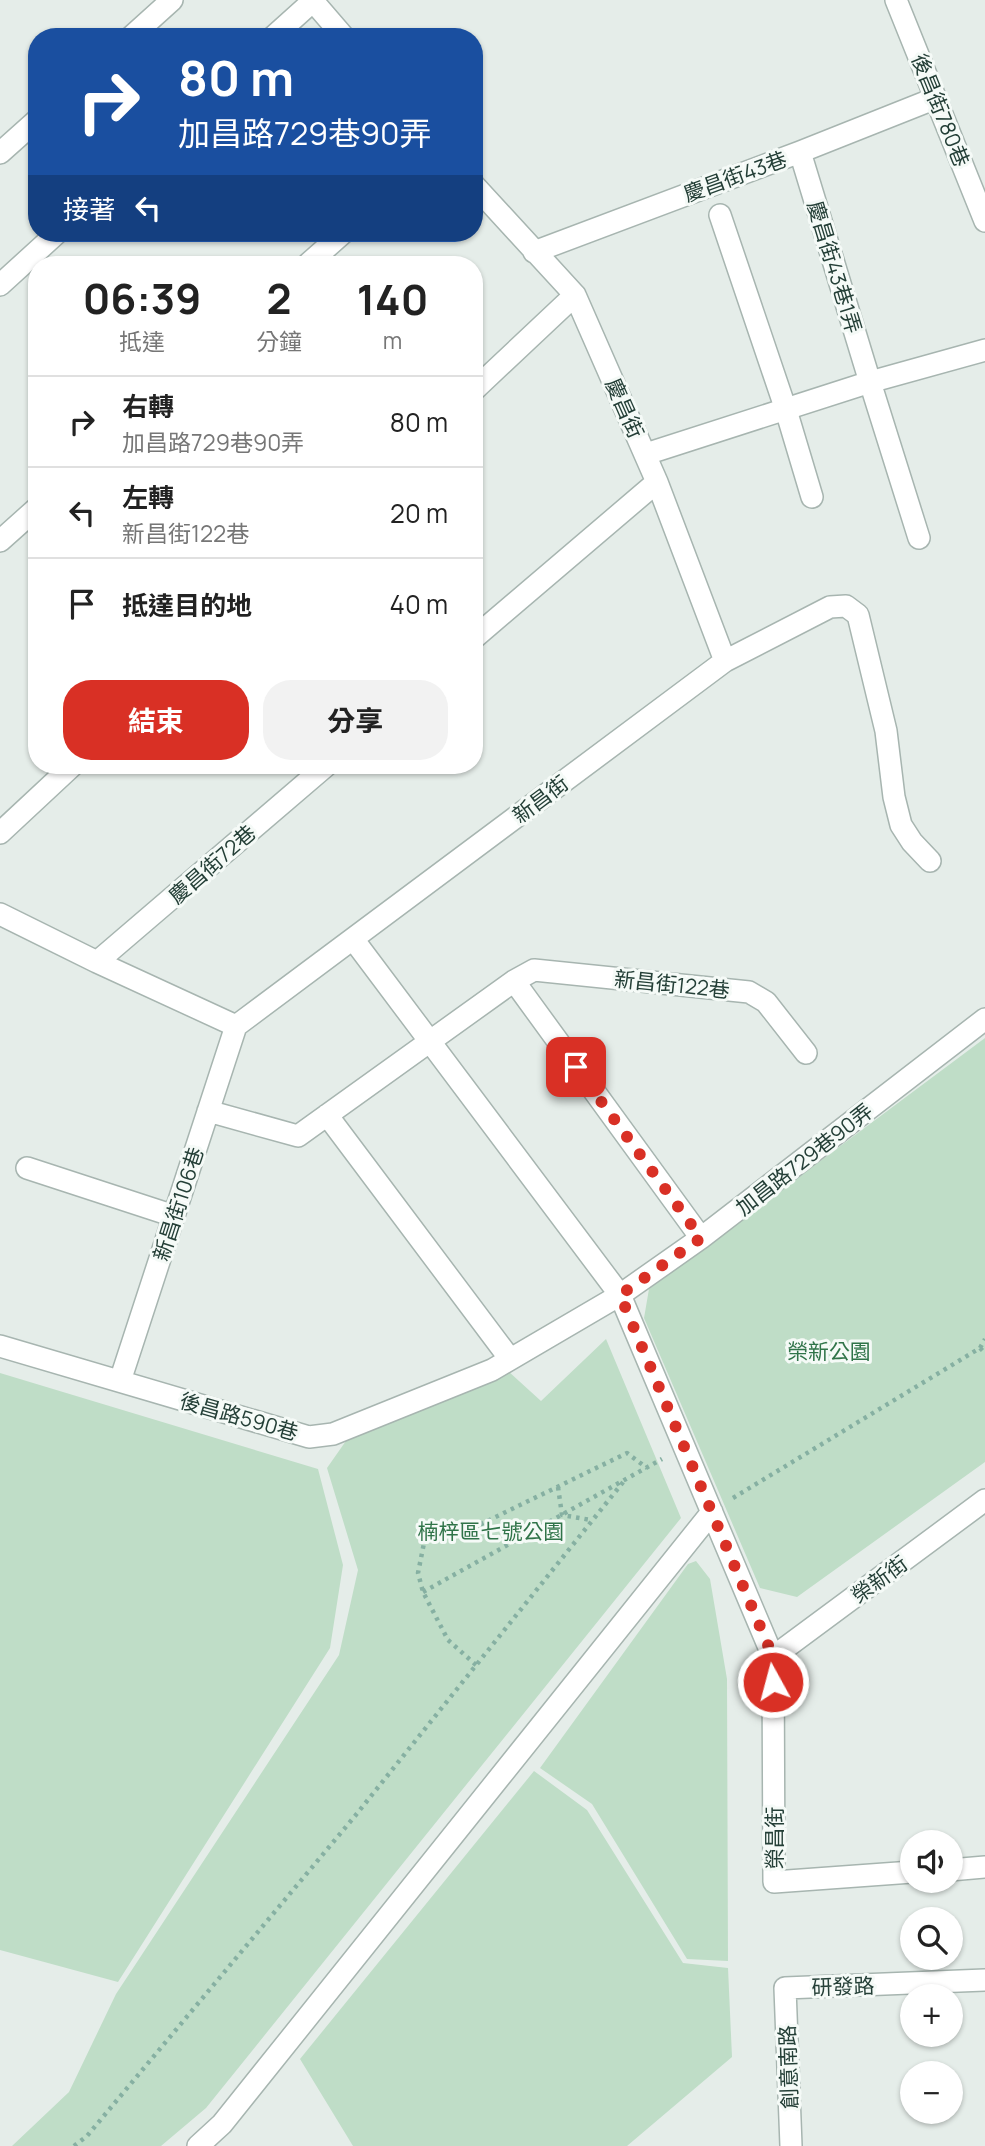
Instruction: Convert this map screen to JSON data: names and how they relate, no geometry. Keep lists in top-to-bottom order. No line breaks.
{"streets":{"street":["後昌街780巷","慶昌街43巷","慶昌街43巷1弄","慶昌街","新昌街","慶昌街72巷","新昌街122巷","加昌路729巷90弄","新昌街106巷","後昌路590巷","榮新街","榮昌街","研發路","創意南路"]},"crossings":[["後昌街780巷","慶昌街43巷"],["慶昌街43巷","慶昌街43巷1弄"],["慶昌街43巷","慶昌街"],["慶昌街","新昌街"],["新昌街","新昌街106巷"],["新昌街122巷","新昌街106巷"],["加昌路729巷90弄","後昌路590巷"],["新昌街106巷","後昌路590巷"],["榮新街","榮昌街"],["研發路","創意南路"]],"parks":["榮新公園","楠梓區七號公園"],"page":{"turn":["80 m","加昌路729巷90弄"],"then":"接著","eta":["06:39","抵達","2","分鐘","140","m"],"list":[{"name":"右轉","note":"加昌路729巷90弄","value":"80 m"},{"name":"左轉","note":"新昌街122巷","value":"20 m"},{"name":"抵達目的地","value":"40 m"}],"buttons":["結束","分享"],"map_buttons":["+","−"]}}
